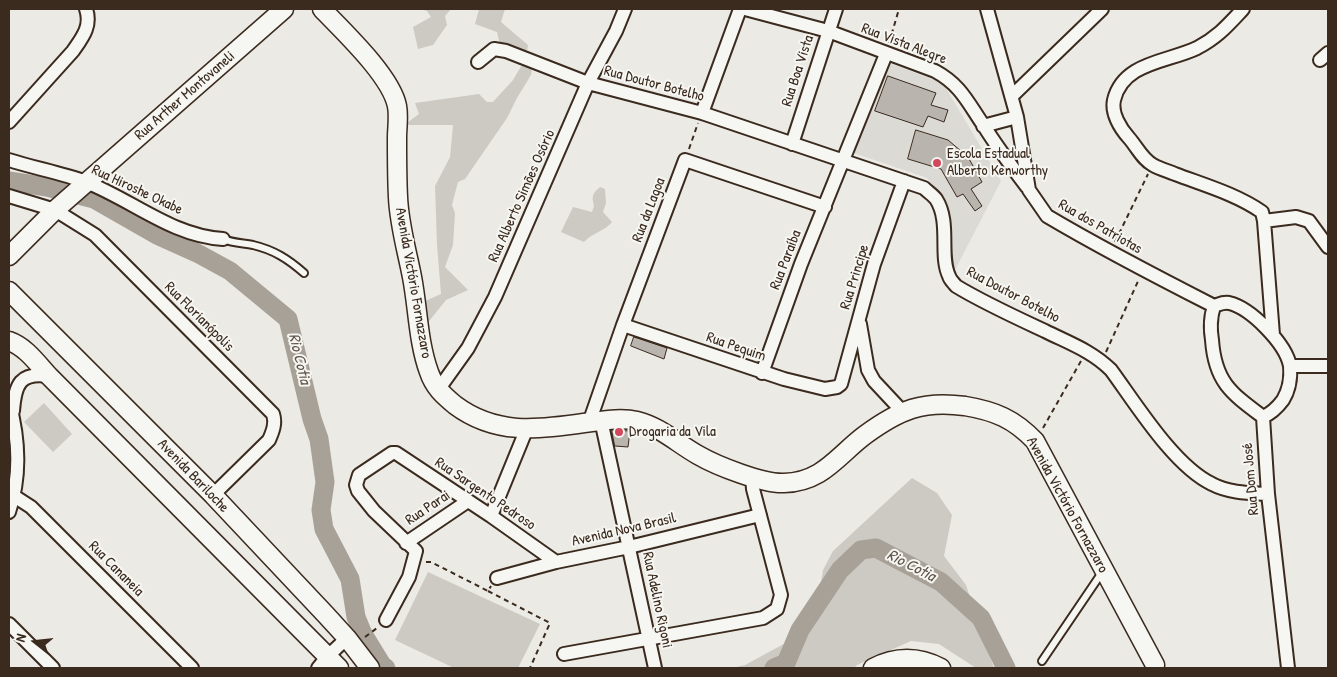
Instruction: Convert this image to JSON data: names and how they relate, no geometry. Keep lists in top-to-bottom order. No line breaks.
{"streets":{"street":["Rua Vista Alegre","Rua Boa Vista","Rua Doutor Botelho","Rua Arther Montovaneli","Rua Hiroshe Okabe","Rua Alberto Simões Osório","Rua da Lagoa","Rua dos Patriotas","Rua Paraíba","Rua Principe","Avenida Victório Fornazzaro","Rua Florianópolis","Rua Pequim","Avenida Bariloche","Rua Dom José","Rua Sargento Pedroso","Rua Parai","Avenida Nova Brasil","Rua Cananeia","Rua Adelino Rigoni"]},"crossings":[["Rua Vista Alegre","Rua Boa Vista"],["Rua Vista Alegre","Rua dos Patriotas"],["Rua Vista Alegre","Rua Paraíba"],["Rua Boa Vista","Rua Doutor Botelho"],["Rua Doutor Botelho","Rua Alberto Simões Osório"],["Rua Doutor Botelho","Rua Paraíba"],["Rua Doutor Botelho","Rua Principe"],["Rua Doutor Botelho","Rua Dom José"],["Rua Arther Montovaneli","Rua Hiroshe Okabe"],["Rua Arther Montovaneli","Rua Florianópolis"],["Rua Alberto Simões Osório","Avenida Victório Fornazzaro"],["Rua da Lagoa","Avenida Victório Fornazzaro"],["Rua da Lagoa","Rua Pequim"],["Rua da Lagoa","Rua Adelino Rigoni"],["Rua Paraíba","Rua Pequim"],["Rua Principe","Rua Pequim"],["Avenida Victório Fornazzaro","Rua Adelino Rigoni"],["Rua Florianópolis","Avenida Bariloche"],["Rua Sargento Pedroso","Rua Parai"],["Rua Sargento Pedroso","Avenida Nova Brasil"],["Avenida Nova Brasil","Rua Adelino Rigoni"]],"water":["Rio Cotia"],"places":["Escola Estadual Alberto Kenworthy","Drogaria da Vila"],"north":"left"}
